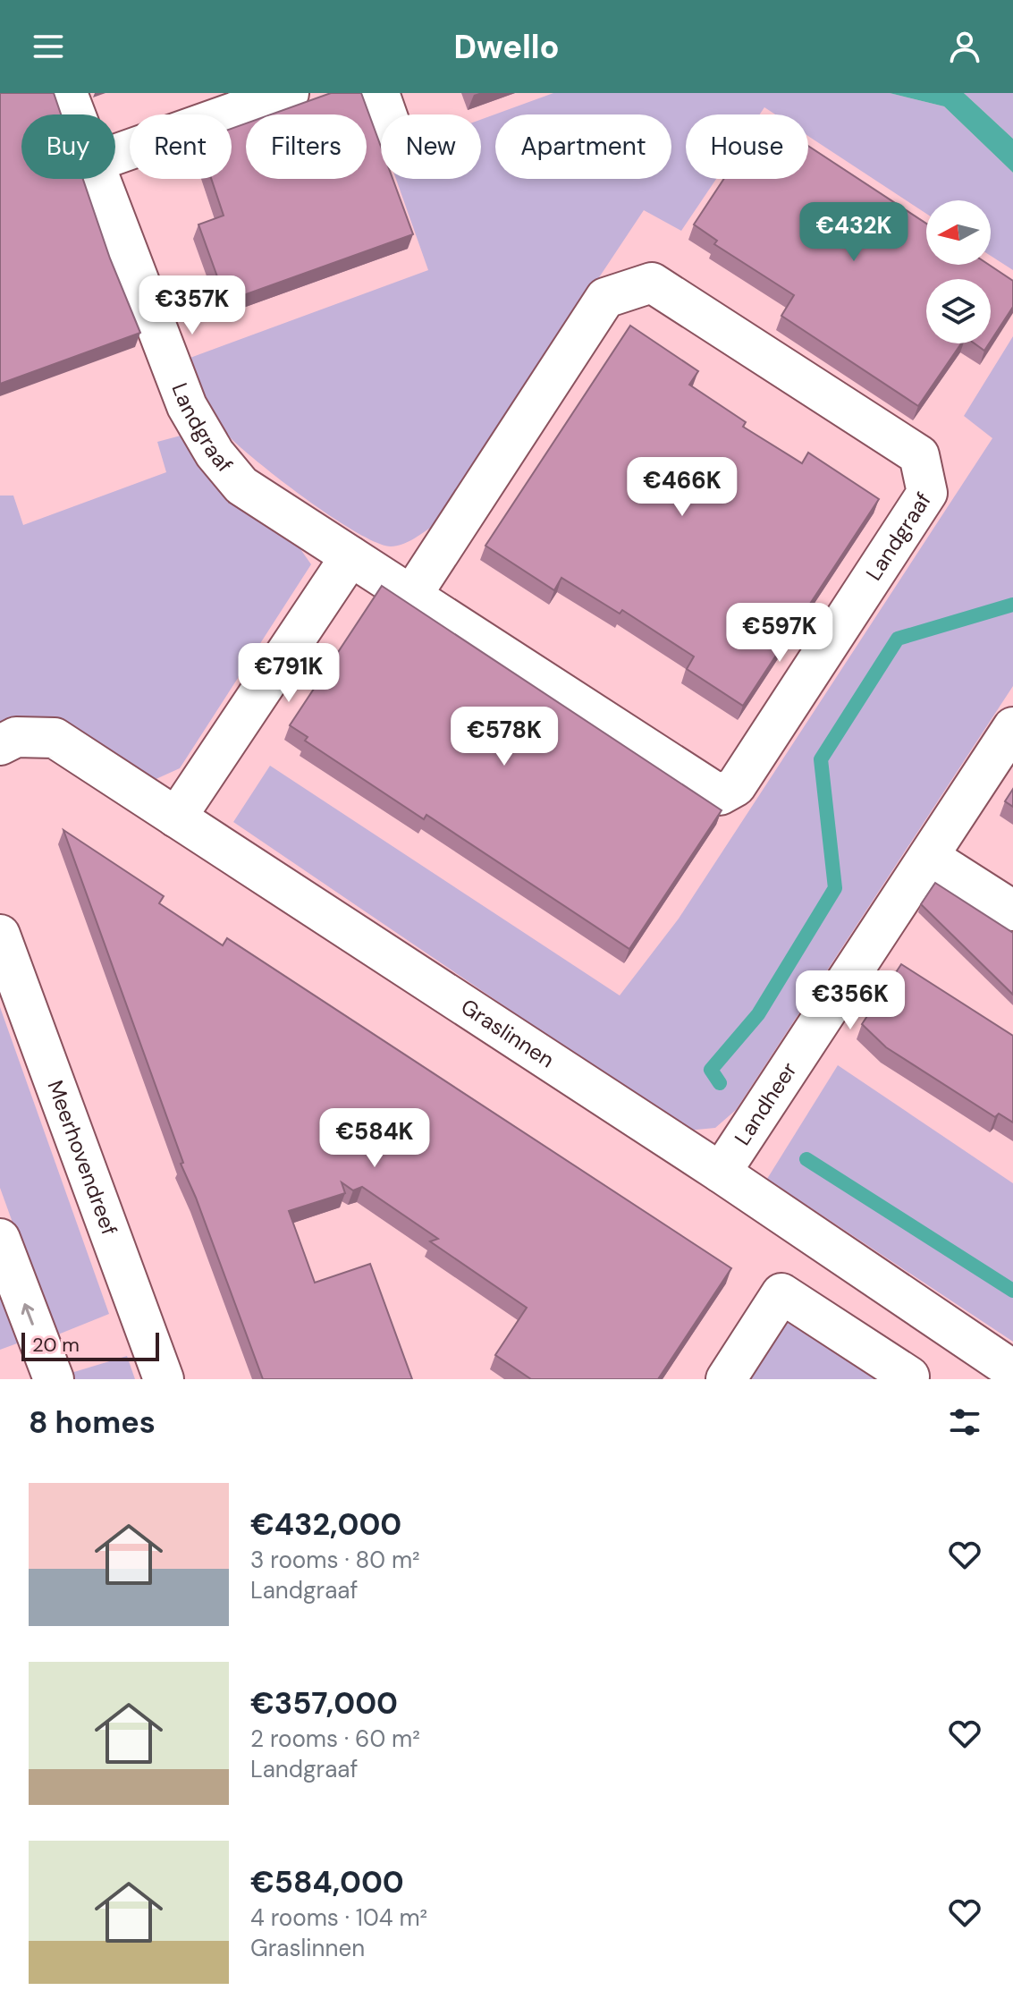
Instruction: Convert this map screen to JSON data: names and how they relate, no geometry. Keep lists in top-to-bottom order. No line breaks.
{"streets":{"street":["Landgraaf","Graslinnen","Landheer","Meerhovendreef"]},"crossings":[["Graslinnen","Landheer"]],"scale_bar":"20 m","north":"left","page":{"header":"Dwello","chip":["Buy","Rent","Filters","New","Apartment","House"],"price":["€432K","€357K","€466K","€597K","€791K","€578K","€356K","€584K"],"scale":"20 m","heading":"8 homes","list":[{"name":"€432,000","note":"3 rooms · 80 m² · Landgraaf"},{"name":"€357,000","note":"2 rooms · 60 m² · Landgraaf"},{"name":"€584,000","note":"4 rooms · 104 m² · Graslinnen"}]}}
